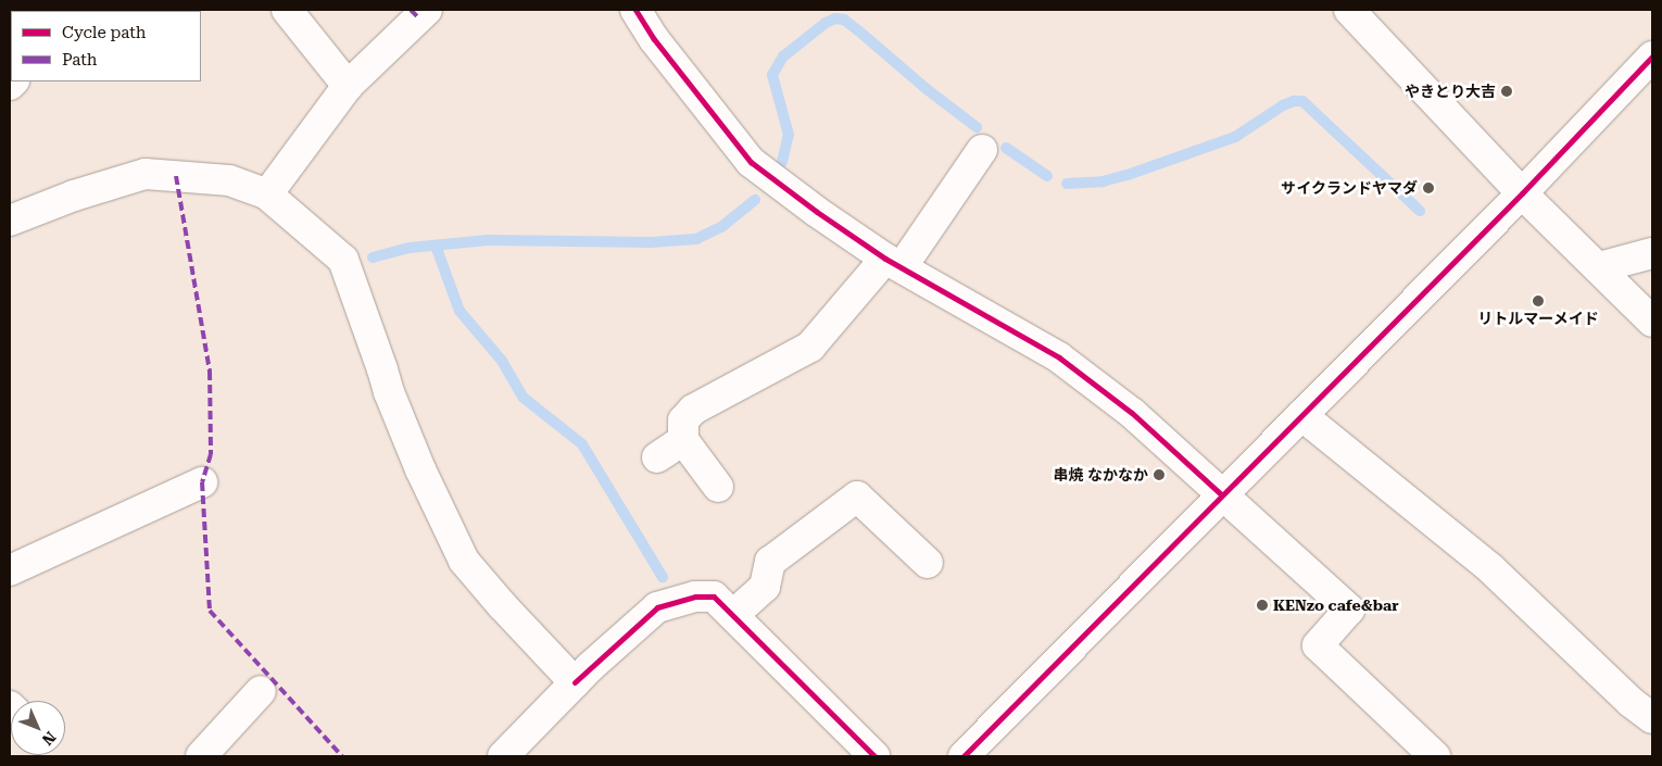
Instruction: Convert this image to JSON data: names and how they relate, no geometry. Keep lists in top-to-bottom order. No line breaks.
{"places":["やきとり大吉","サイクランドヤマダ","リトルマーメイド","串焼 なかなか","KENzo cafe&bar"],"legend":["Cycle path","Path"],"north":"bottom right"}
